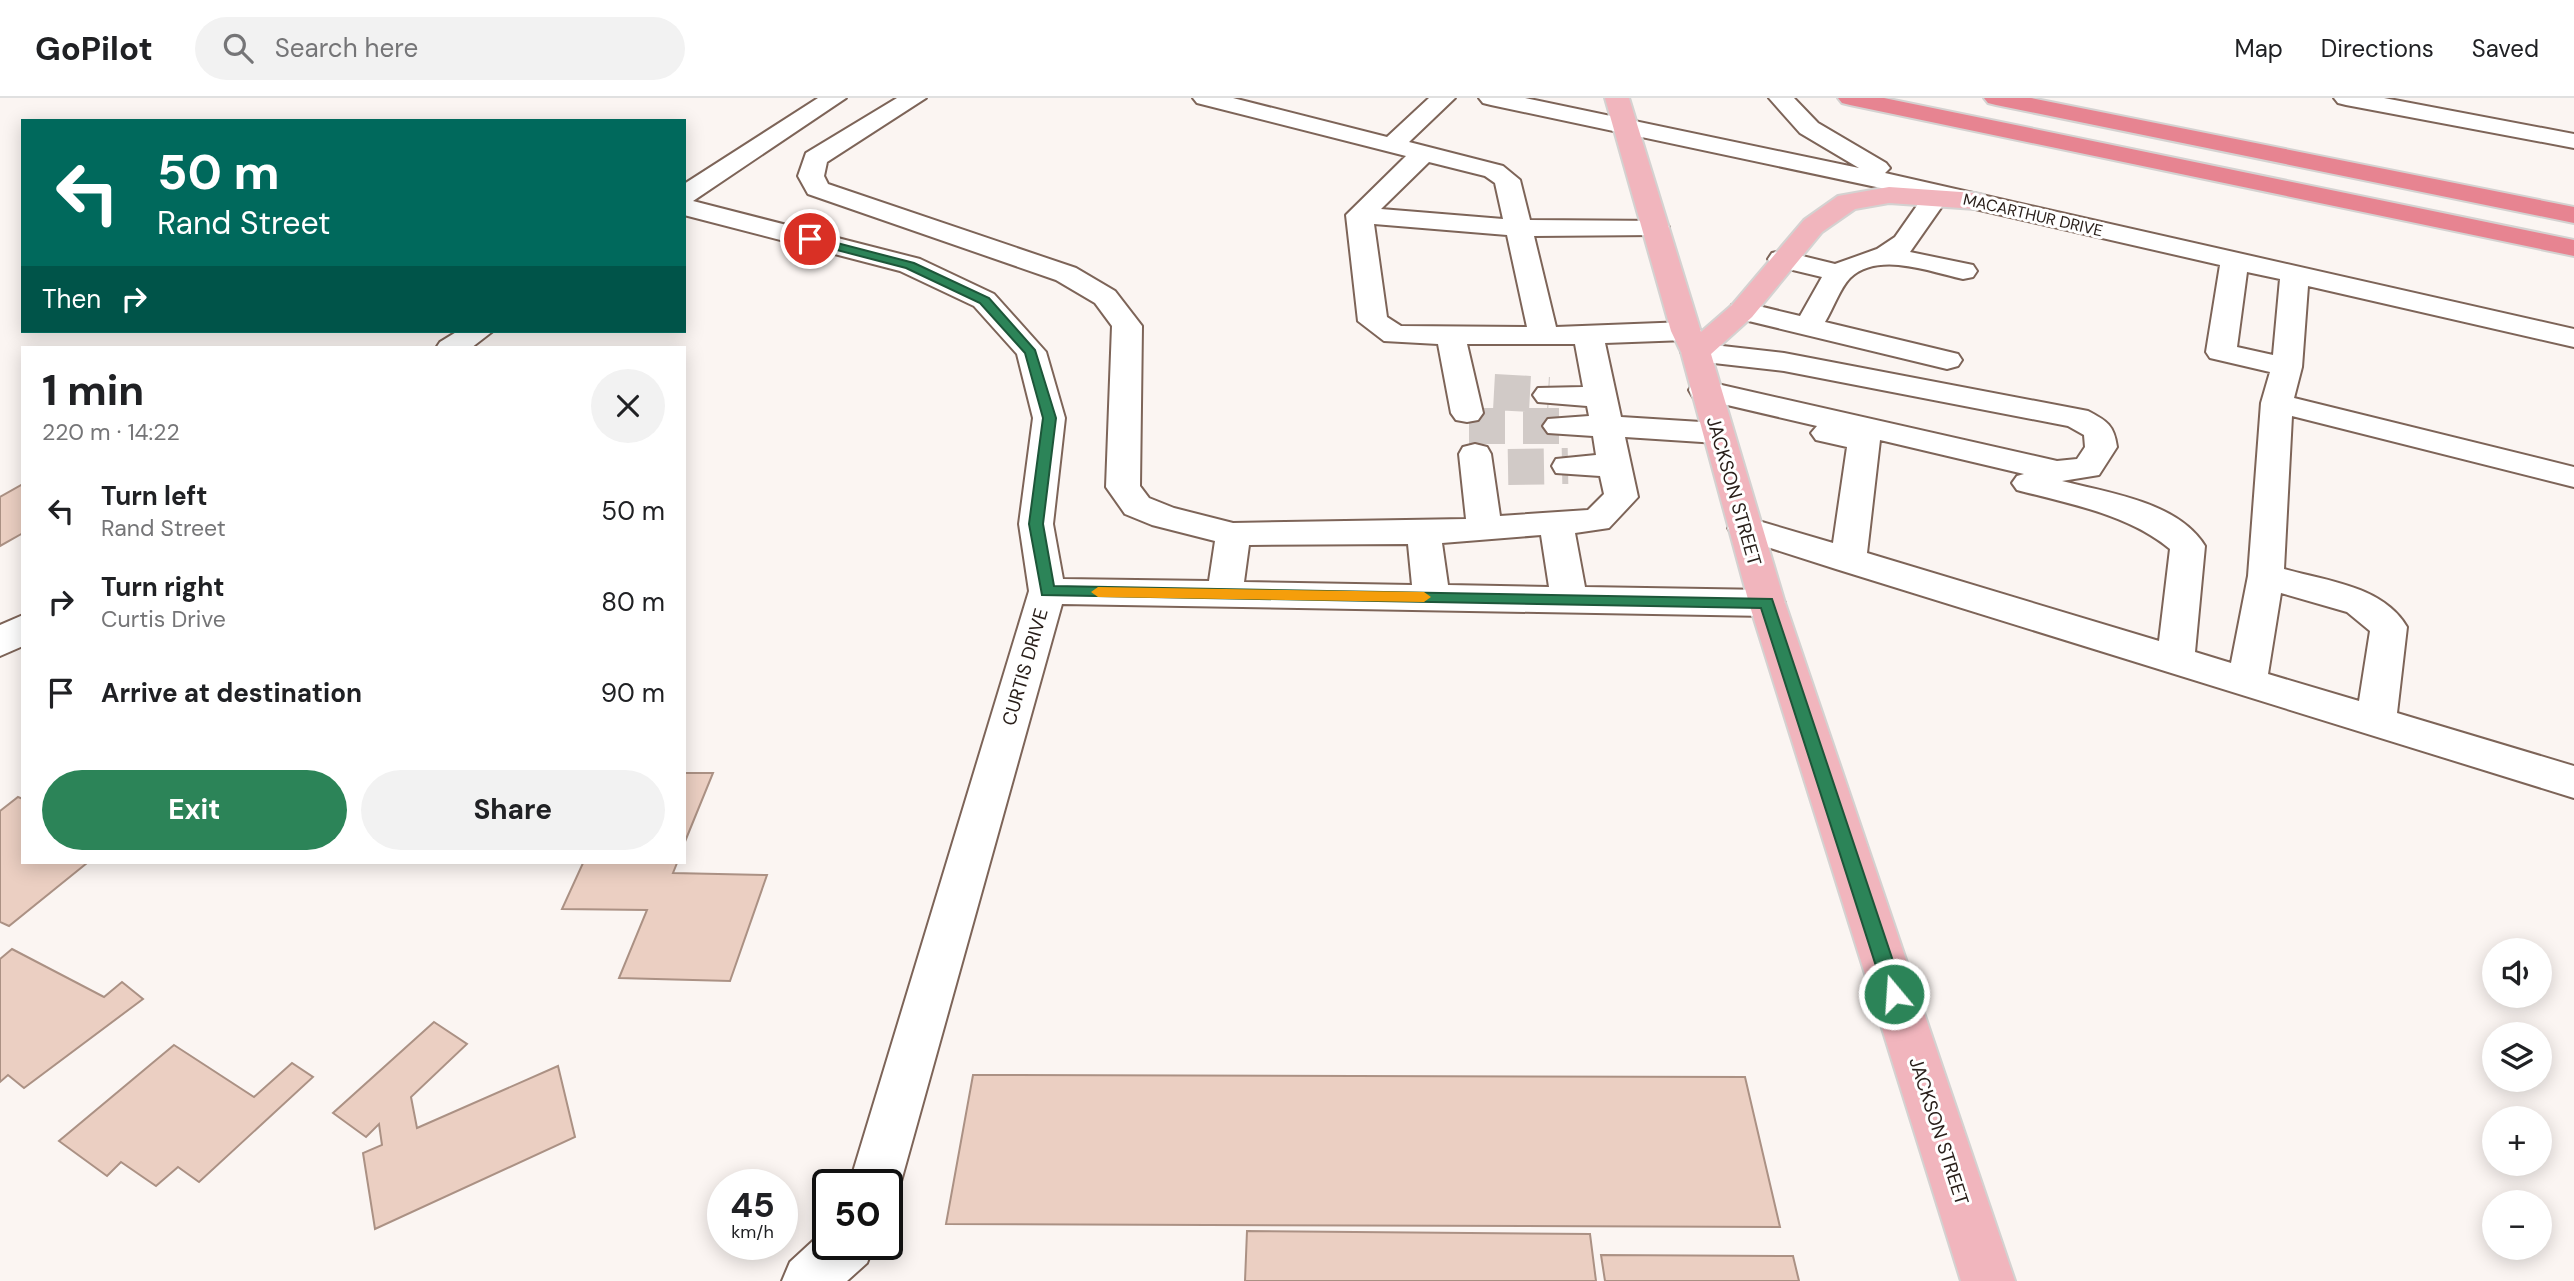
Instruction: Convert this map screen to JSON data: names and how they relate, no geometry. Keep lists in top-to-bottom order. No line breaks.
{"streets":{"main road":["JACKSON STREET"],"street":["MACARTHUR DRIVE","CURTIS DRIVE"]},"page":{"header":"GoPilot","search":"Search here","nav":["Map","Directions","Saved"],"turn":["50 m","Rand Street"],"then":"Then","heading":["1 min","220 m · 14:22"],"list":[{"name":"Turn left","note":"Rand Street","value":"50 m"},{"name":"Turn right","note":"Curtis Drive","value":"80 m"},{"name":"Arrive at destination","value":"90 m"}],"buttons":["Exit","Share"],"map_buttons":["+","−"],"speed":"45 km/h","limit":"50"}}
